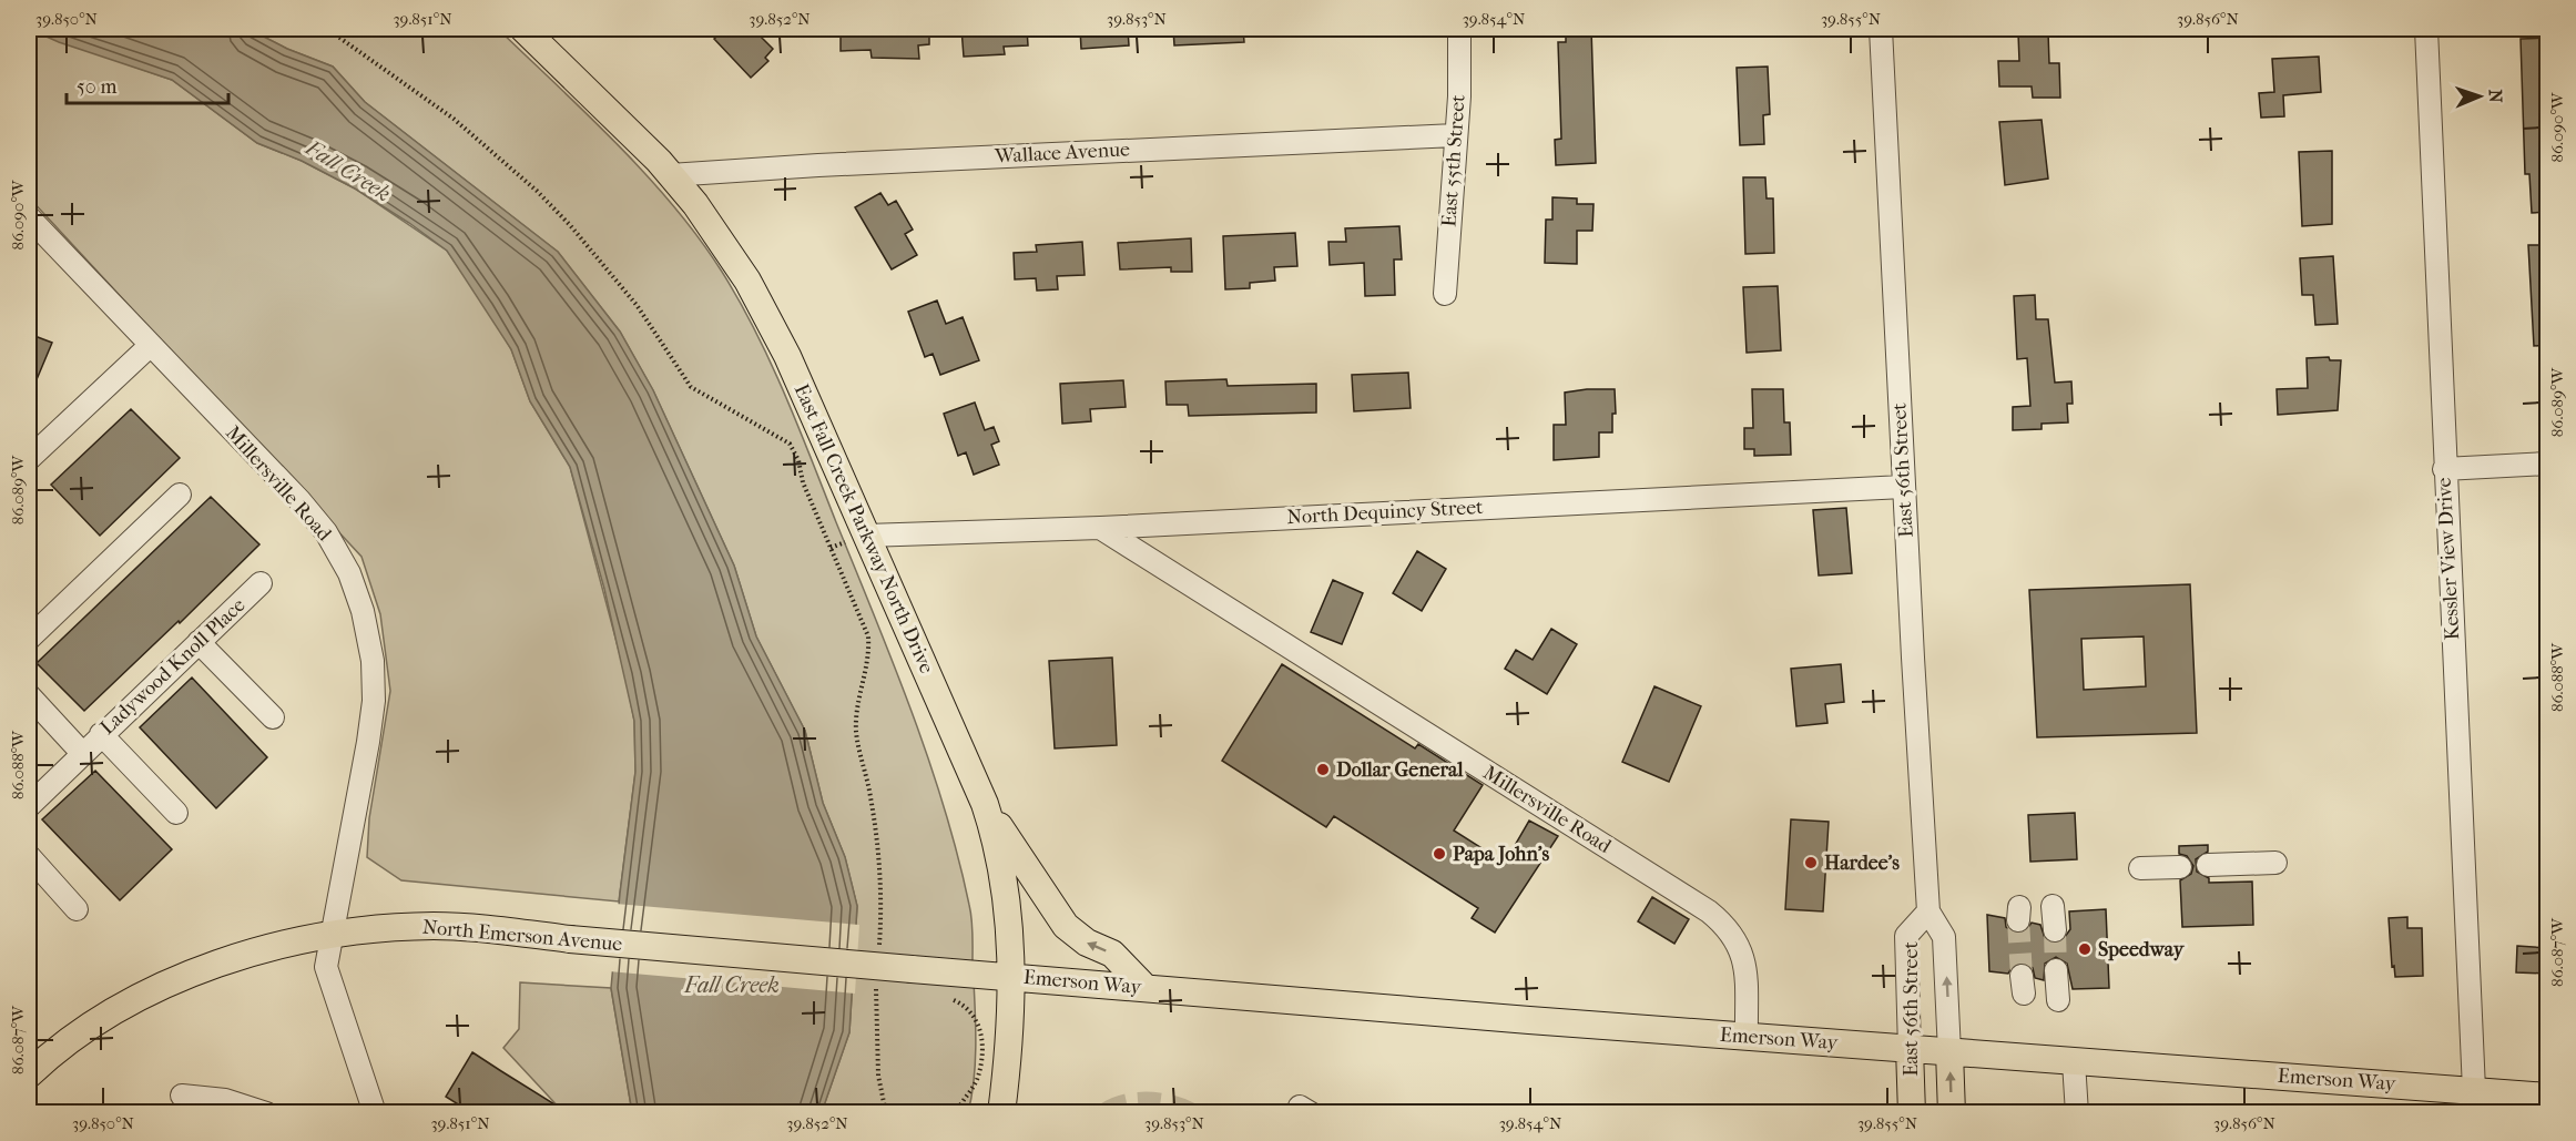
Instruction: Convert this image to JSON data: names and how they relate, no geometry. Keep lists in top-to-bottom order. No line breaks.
{"streets":{"main road":["East 56th Street","East Fall Creek Parkway North Drive","North Emerson Avenue","Emerson Way"],"street":["Wallace Avenue","East 55th Street","Millersville Road","North Dequincy Street","Kessler View Drive","Ladywood Knoll Place"]},"crossings":[["Wallace Avenue","East 55th Street"],["Wallace Avenue","East Fall Creek Parkway North Drive"],["East 56th Street","North Dequincy Street"],["East 56th Street","Emerson Way"],["Millersville Road","North Dequincy Street"],["Millersville Road","North Emerson Avenue"],["Millersville Road","Emerson Way"],["North Dequincy Street","East Fall Creek Parkway North Drive"],["East Fall Creek Parkway North Drive","North Emerson Avenue"],["East Fall Creek Parkway North Drive","Emerson Way"],["Kessler View Drive","Emerson Way"],["North Emerson Avenue","Emerson Way"]],"water":["Fall Creek"],"places":["Dollar General","Papa John's","Hardee's","Speedway"],"scale_bar":"50 m","north":"right","coordinates":["39.850°N","39.851°N","39.852°N","39.853°N","39.854°N","39.855°N","39.856°N","86.090°W","86.089°W","86.088°W","86.087°W"]}
